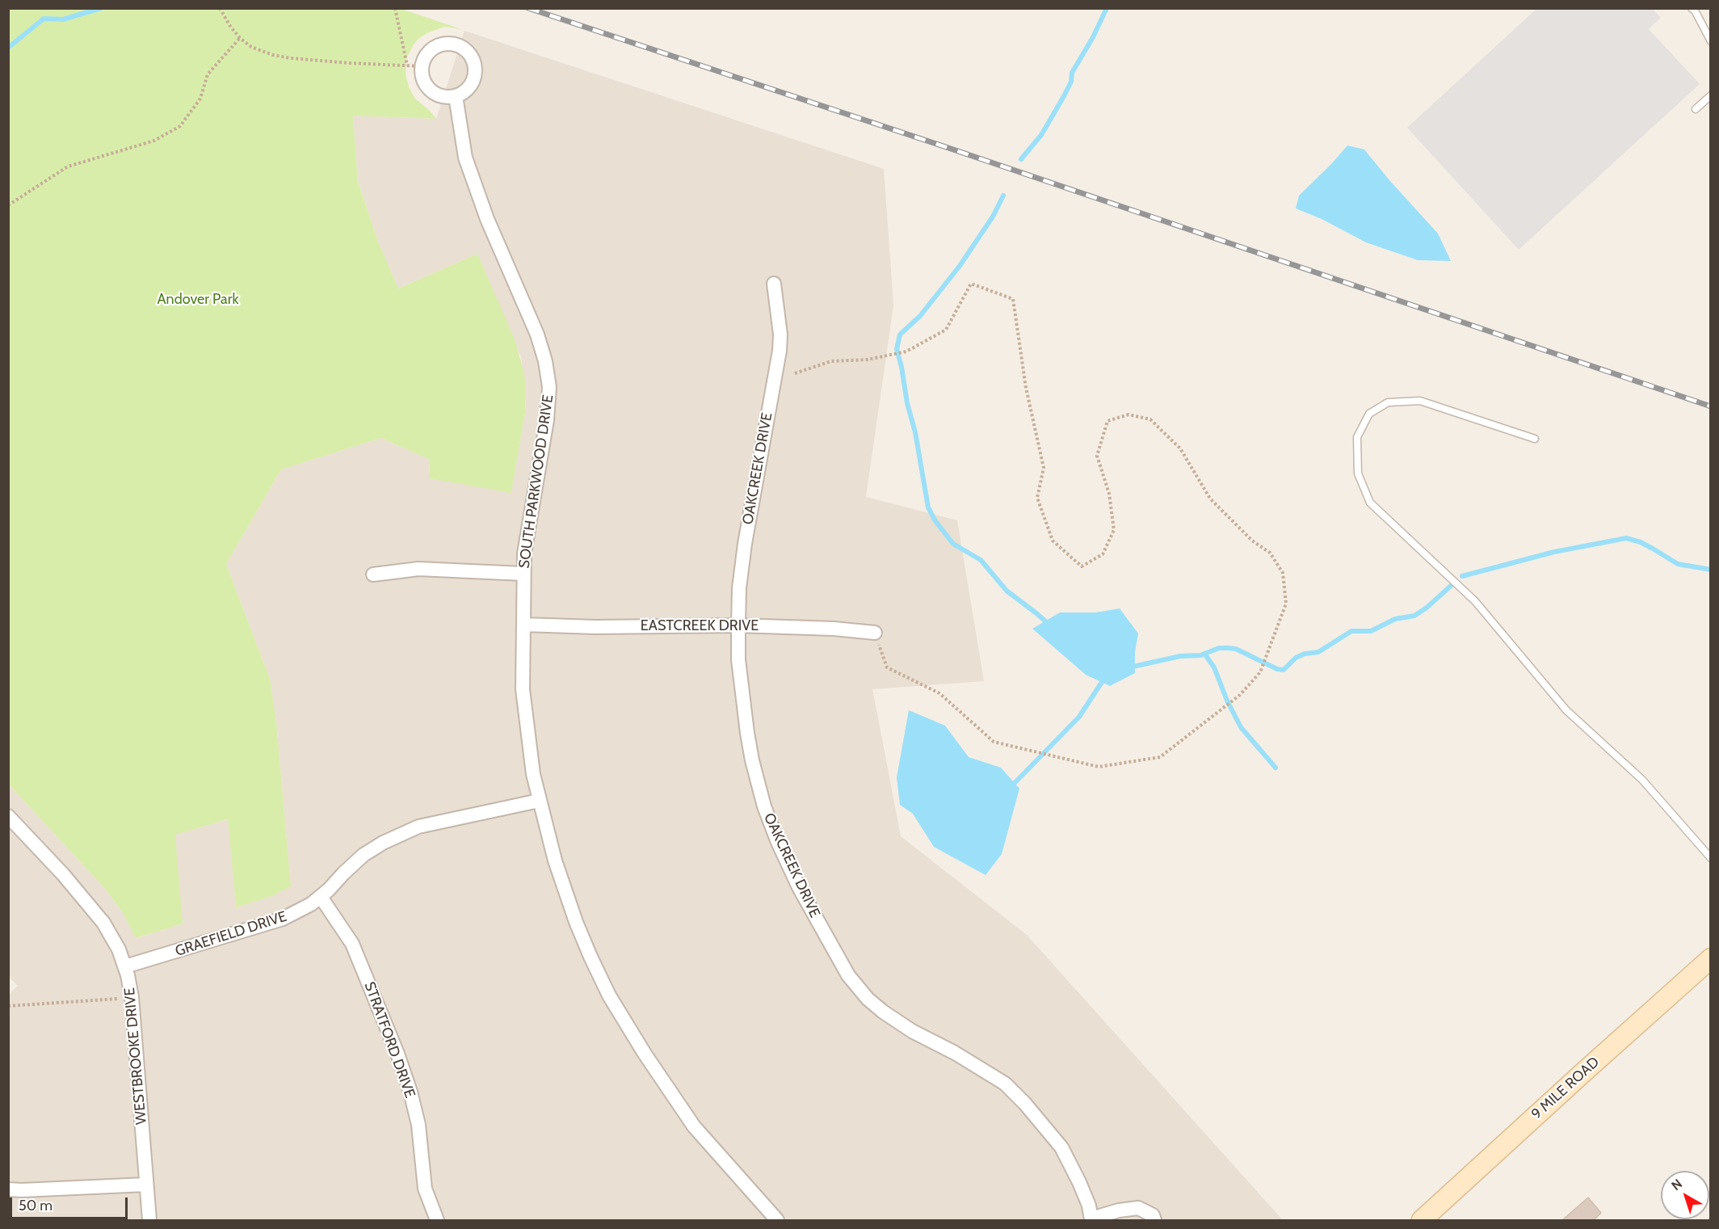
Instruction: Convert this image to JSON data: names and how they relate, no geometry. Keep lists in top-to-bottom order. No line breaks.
{"streets":{"street":["OAKCREEK DRIVE","SOUTH PARKWOOD DRIVE","EASTCREEK DRIVE","GRAEFIELD DRIVE","STRATFORD DRIVE","WESTBROOKE DRIVE","9 MILE ROAD"]},"crossings":[["OAKCREEK DRIVE","EASTCREEK DRIVE"],["SOUTH PARKWOOD DRIVE","EASTCREEK DRIVE"],["SOUTH PARKWOOD DRIVE","GRAEFIELD DRIVE"],["GRAEFIELD DRIVE","STRATFORD DRIVE"],["GRAEFIELD DRIVE","WESTBROOKE DRIVE"]],"parks":["Andover Park"],"scale_bar":"50 m","north":"top left"}
